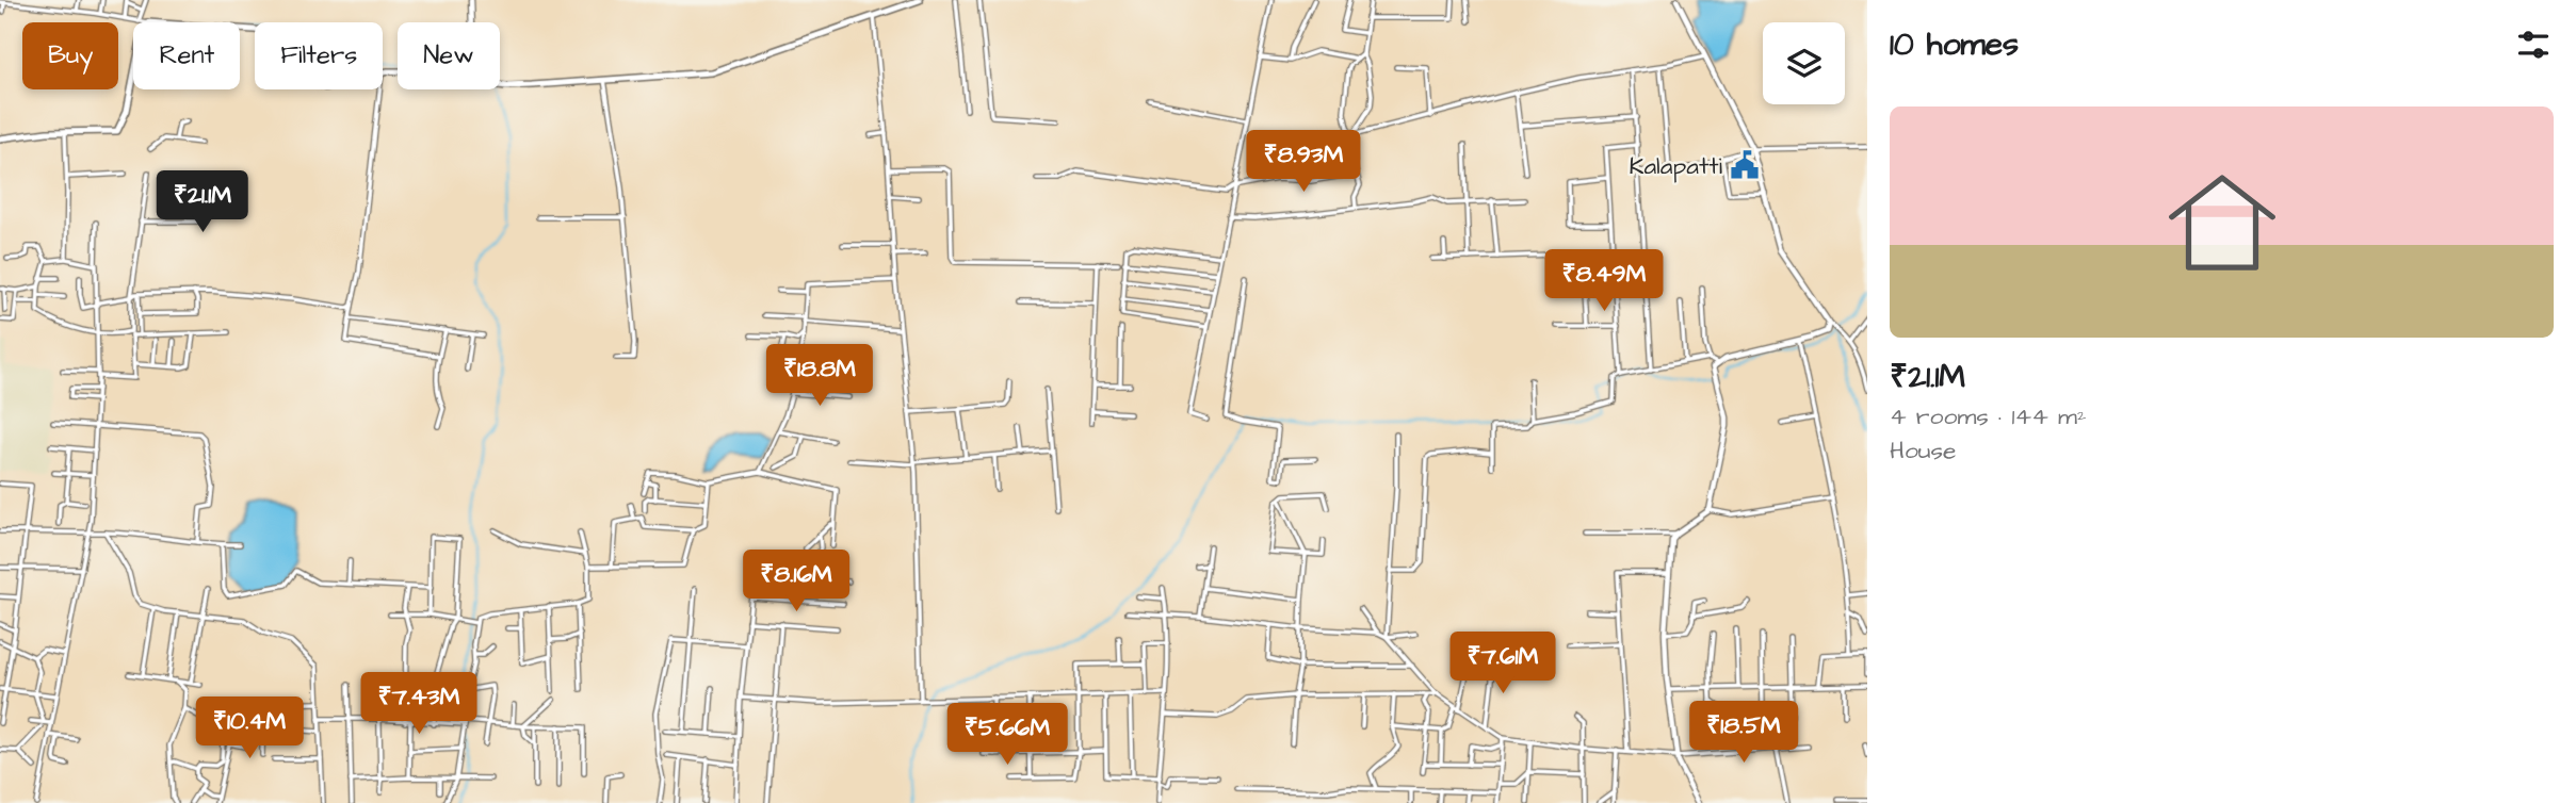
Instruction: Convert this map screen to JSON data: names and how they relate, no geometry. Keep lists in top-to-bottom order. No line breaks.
{"places":{"public building":["Kalapatti"]},"page":{"heading":"10 homes","chip":["Buy","Rent","Filters","New"],"list":[{"name":"₹21.1M","note":"4 rooms · 144 m² · House"}],"price":["₹8.93M","₹21.1M","₹8.49M","₹18.8M","₹8.16M","₹7.61M","₹7.43M","₹10.4M","₹18.5M","₹5.66M"]}}
